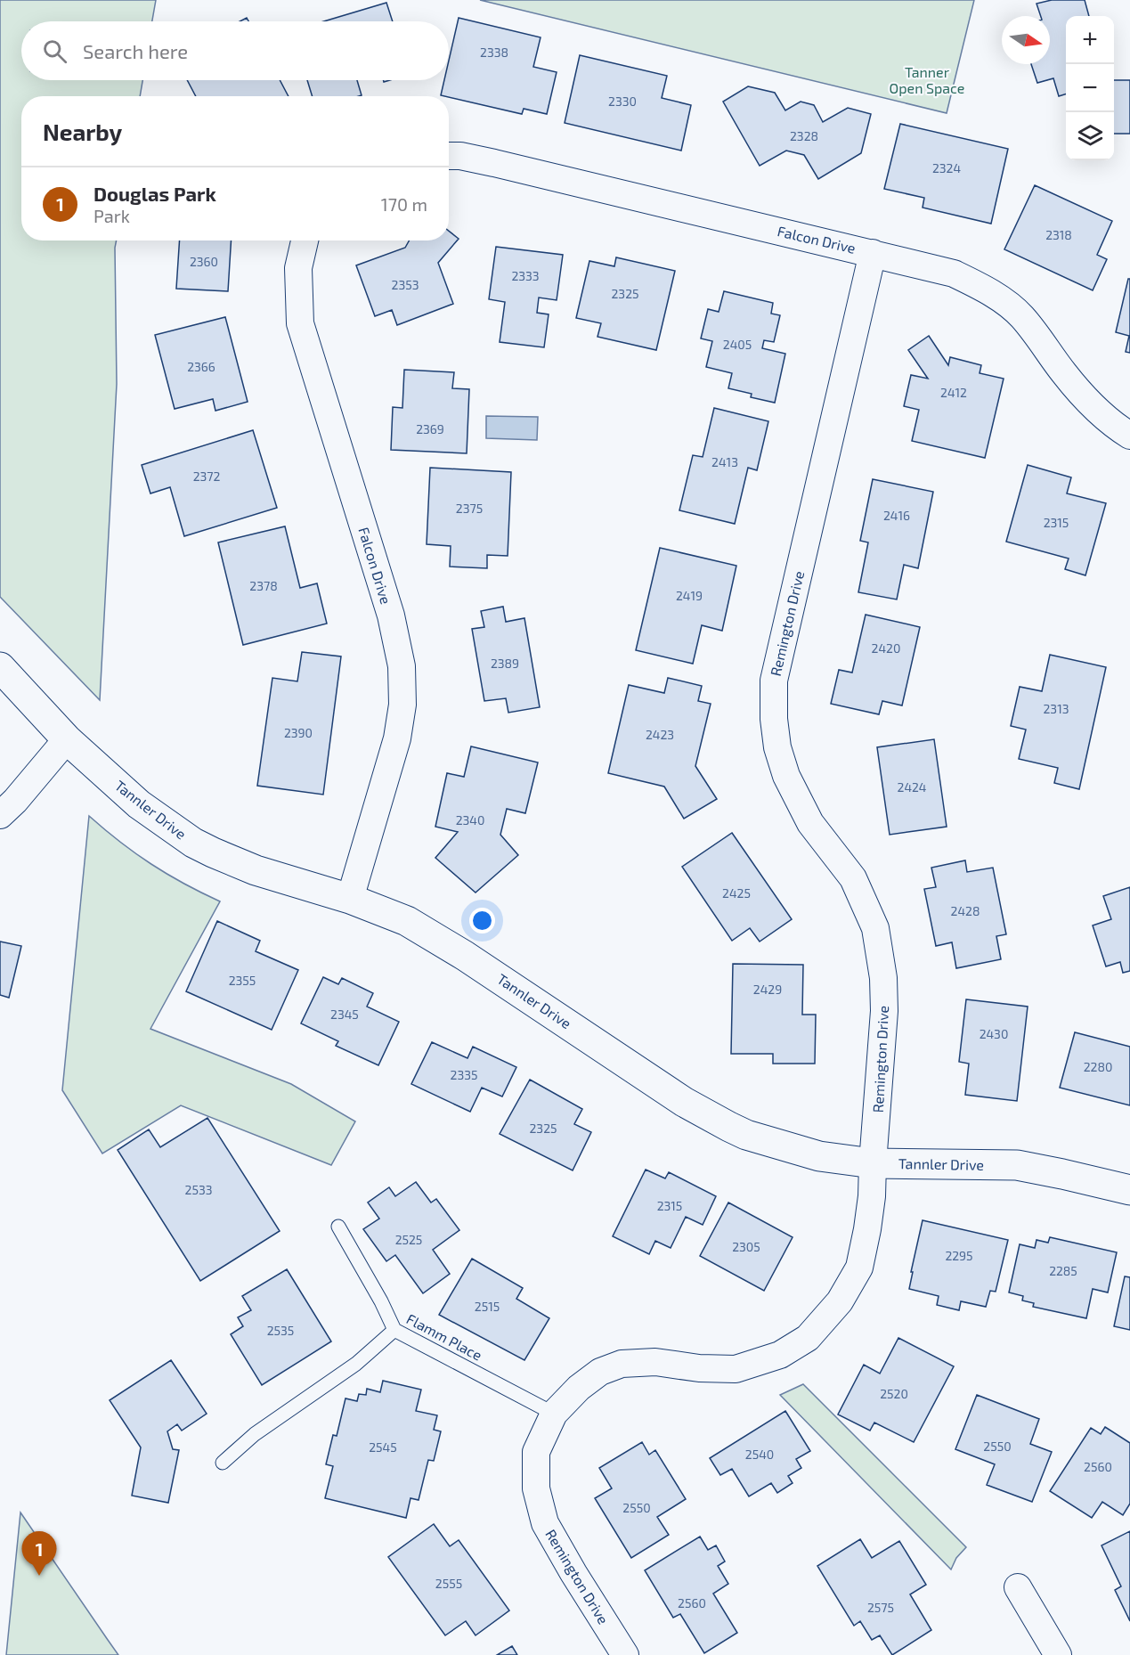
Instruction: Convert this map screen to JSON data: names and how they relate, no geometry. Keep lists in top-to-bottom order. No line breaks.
{"streets":{"street":["Falcon Drive","Remington Drive","Tannler Drive"],"lane":["Flamm Place"]},"crossings":[["Falcon Drive","Remington Drive"],["Falcon Drive","Tannler Drive"],["Remington Drive","Tannler Drive"],["Remington Drive","Flamm Place"]],"parks":["Tanner Open Space"],"house_numbers":["2338","2330","2328","2324","2318","2360","2333","2353","2325","2405","2366","2412","2369","2413","2372","2375","2416","2315","2378","2419","2420","2389","2313","2390","2423","2424","2340","2425","2428","2355","2429","2345","2430","2280","2335","2325","2533","2315","2525","2305","2295","2285","2515","2535","2520","2550","2545","2540","2560","2550","2555","2560","2575"],"north":"right","page":{"map_buttons":["+","−"],"search":"Search here","heading":"Nearby","list":[{"mark":"1","name":"Douglas Park","note":"Park","value":"170 m"}],"pins":"1"}}
